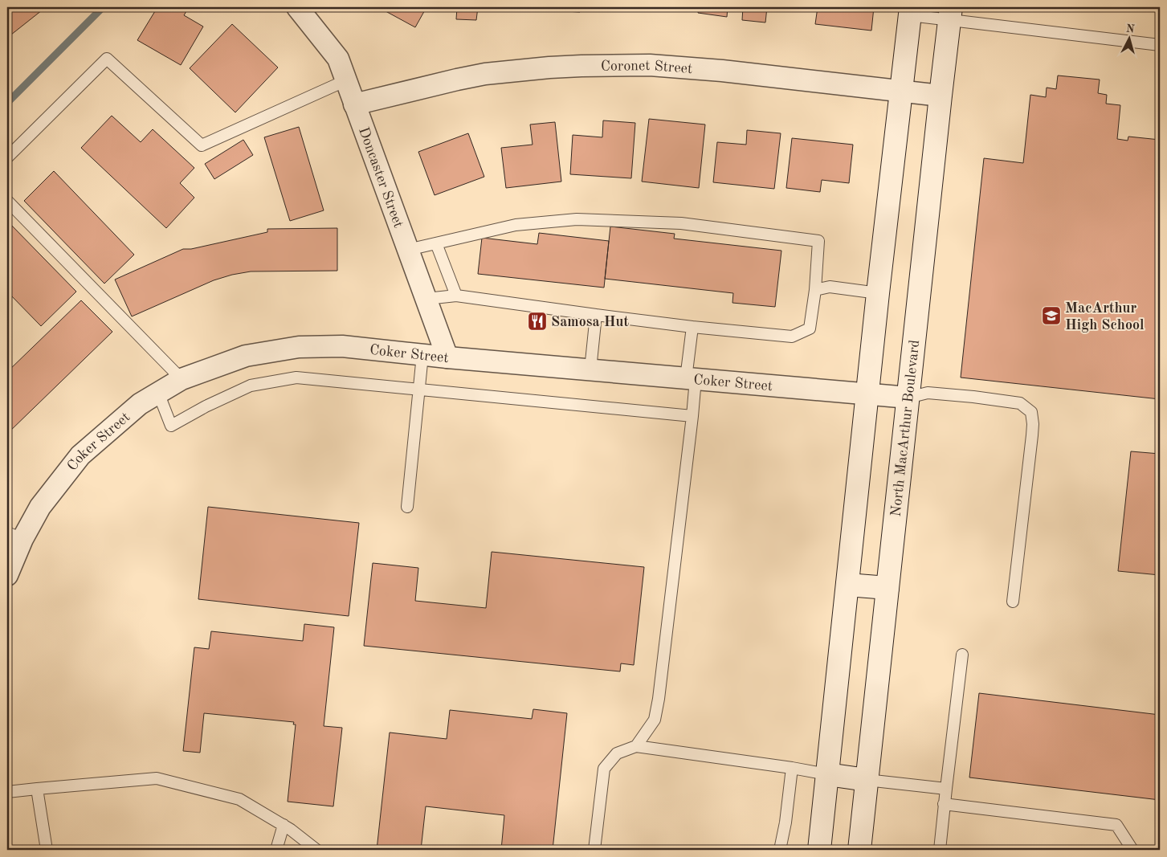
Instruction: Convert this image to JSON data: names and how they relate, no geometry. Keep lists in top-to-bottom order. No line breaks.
{"streets":{"main road":["North MacArthur Boulevard"],"street":["Coronet Street","Doncaster Street","Coker Street"]},"crossings":[["Coronet Street","Doncaster Street"],["Coronet Street","North MacArthur Boulevard"],["Doncaster Street","Coker Street"],["Coker Street","North MacArthur Boulevard"]],"places":{"school or university":["MacArthur High School"],"restaurant":["Samosa Hut"]},"north":"top"}
